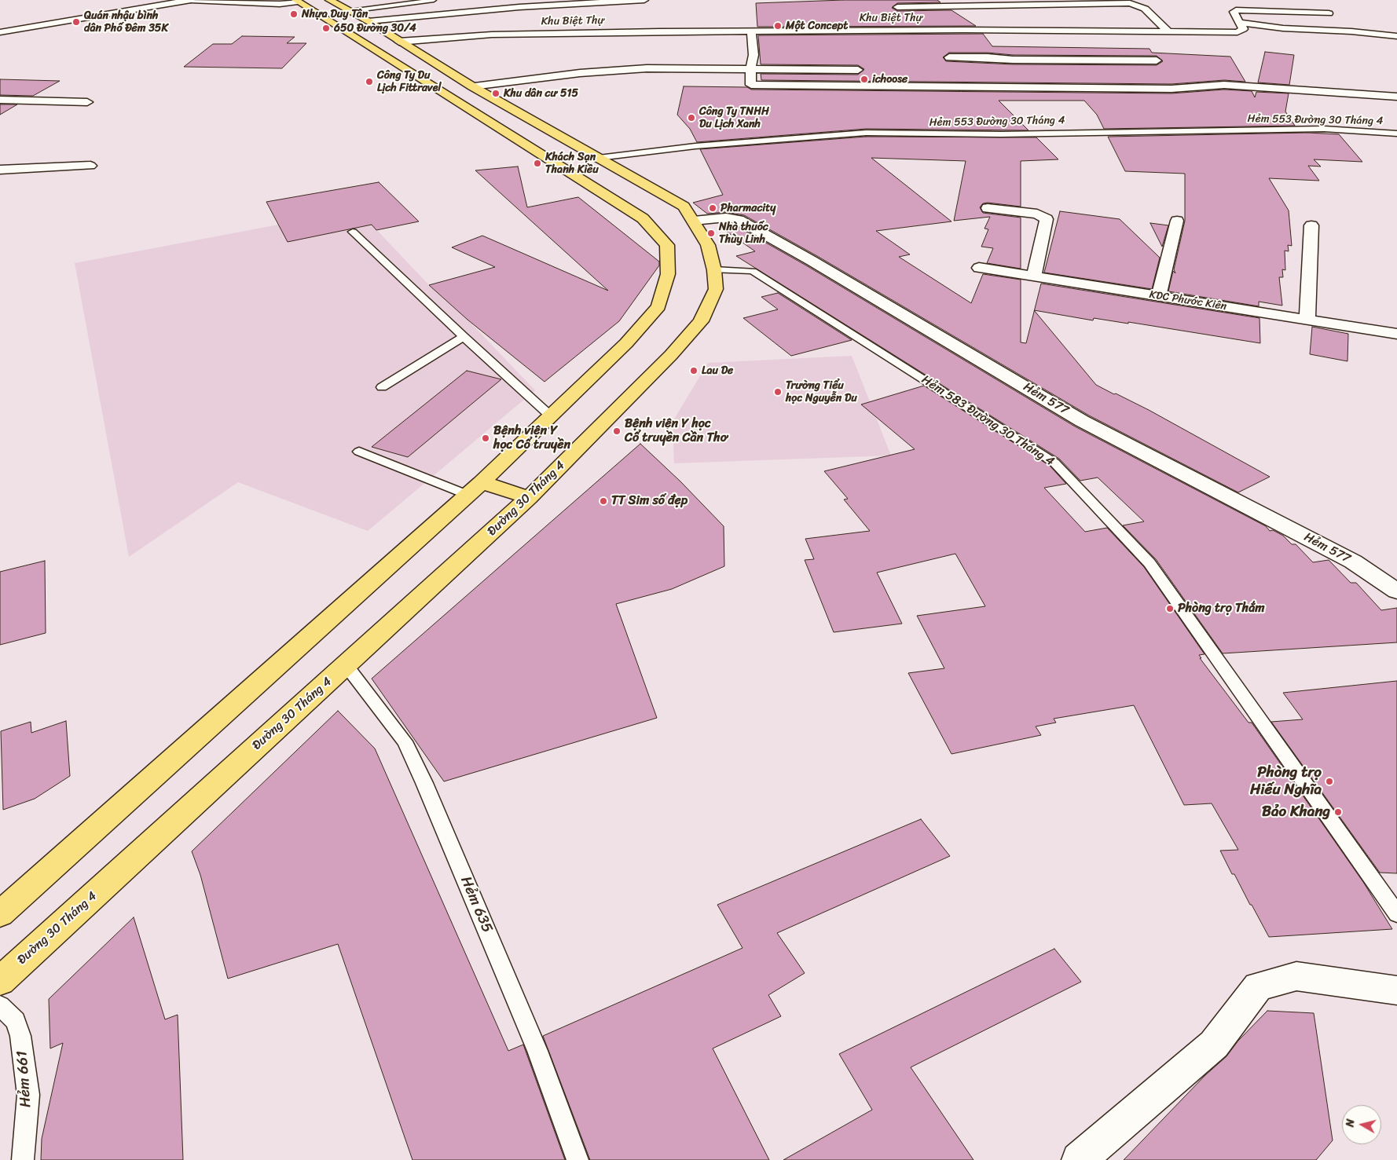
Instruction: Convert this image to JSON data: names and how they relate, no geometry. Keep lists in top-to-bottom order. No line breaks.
{"streets":{"main road":["Đường 30 Tháng 4"],"street":["Khu Biệt Thự","KDC Phước Kiên","Hẻm 577"],"lane":["Hẻm 553 Đường 30 Tháng 4","Hẻm 583 Đường 30 Tháng 4","Hẻm 635","Hẻm 661"]},"crossings":[["Khu Biệt Thự","Đường 30 Tháng 4"],["Hẻm 553 Đường 30 Tháng 4","Đường 30 Tháng 4"],["Hẻm 577","Đường 30 Tháng 4"],["Hẻm 583 Đường 30 Tháng 4","Đường 30 Tháng 4"],["Đường 30 Tháng 4","Hẻm 635"]],"places":["Nhựa Duy Tân","Quán nhậu bình dân Phố Đêm 35K","Một Concept","650 Đường 30/4","ichoose","Công Ty Du Lịch Fittravel","Khu dân cư 515","Công Ty TNHH Du Lịch Xanh","Khách Sạn Thanh Kiều","Pharmacity","Nhà thuốc Thùy Linh","Lau De","Trường Tiểu học Nguyễn Du","Bệnh viện Y học Cổ truyền Cần Thơ","Bệnh viện Y học Cổ truyền","TT Sim số đẹp","Phòng trọ Thắm","Phòng trọ Hiếu Nghĩa","Bảo Khang"],"north":"left"}
